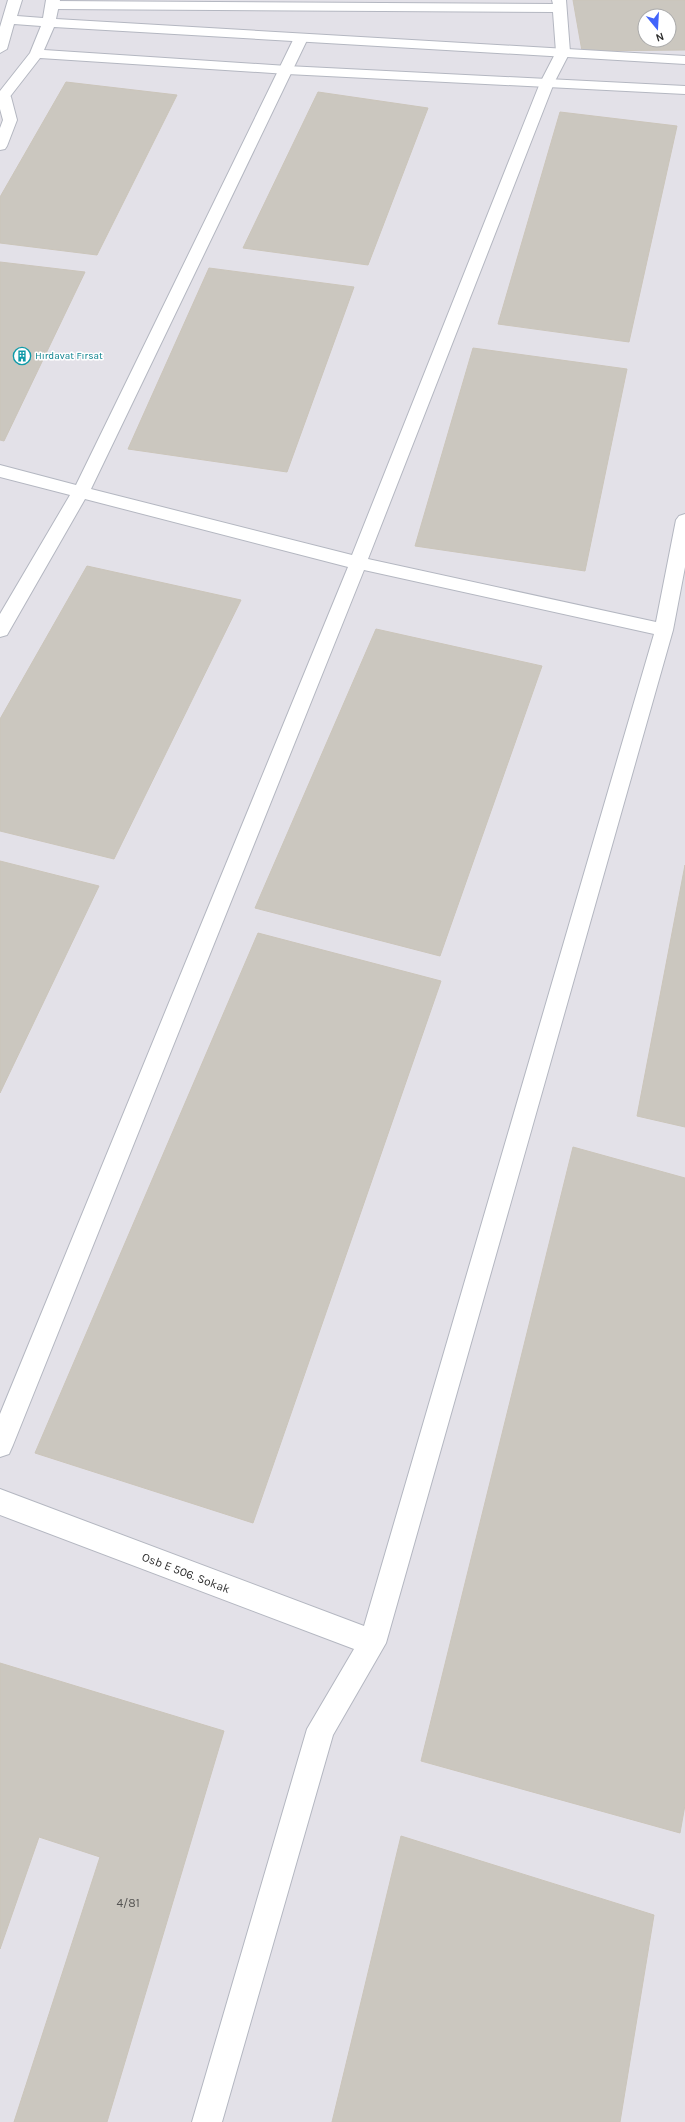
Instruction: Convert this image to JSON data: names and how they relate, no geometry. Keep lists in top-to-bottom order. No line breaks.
{"streets":{"street":["Osb E 506. Sokak"]},"places":{"building":["Hırdavat Fırsat"]},"house_numbers":["4/81"],"north":"bottom"}
